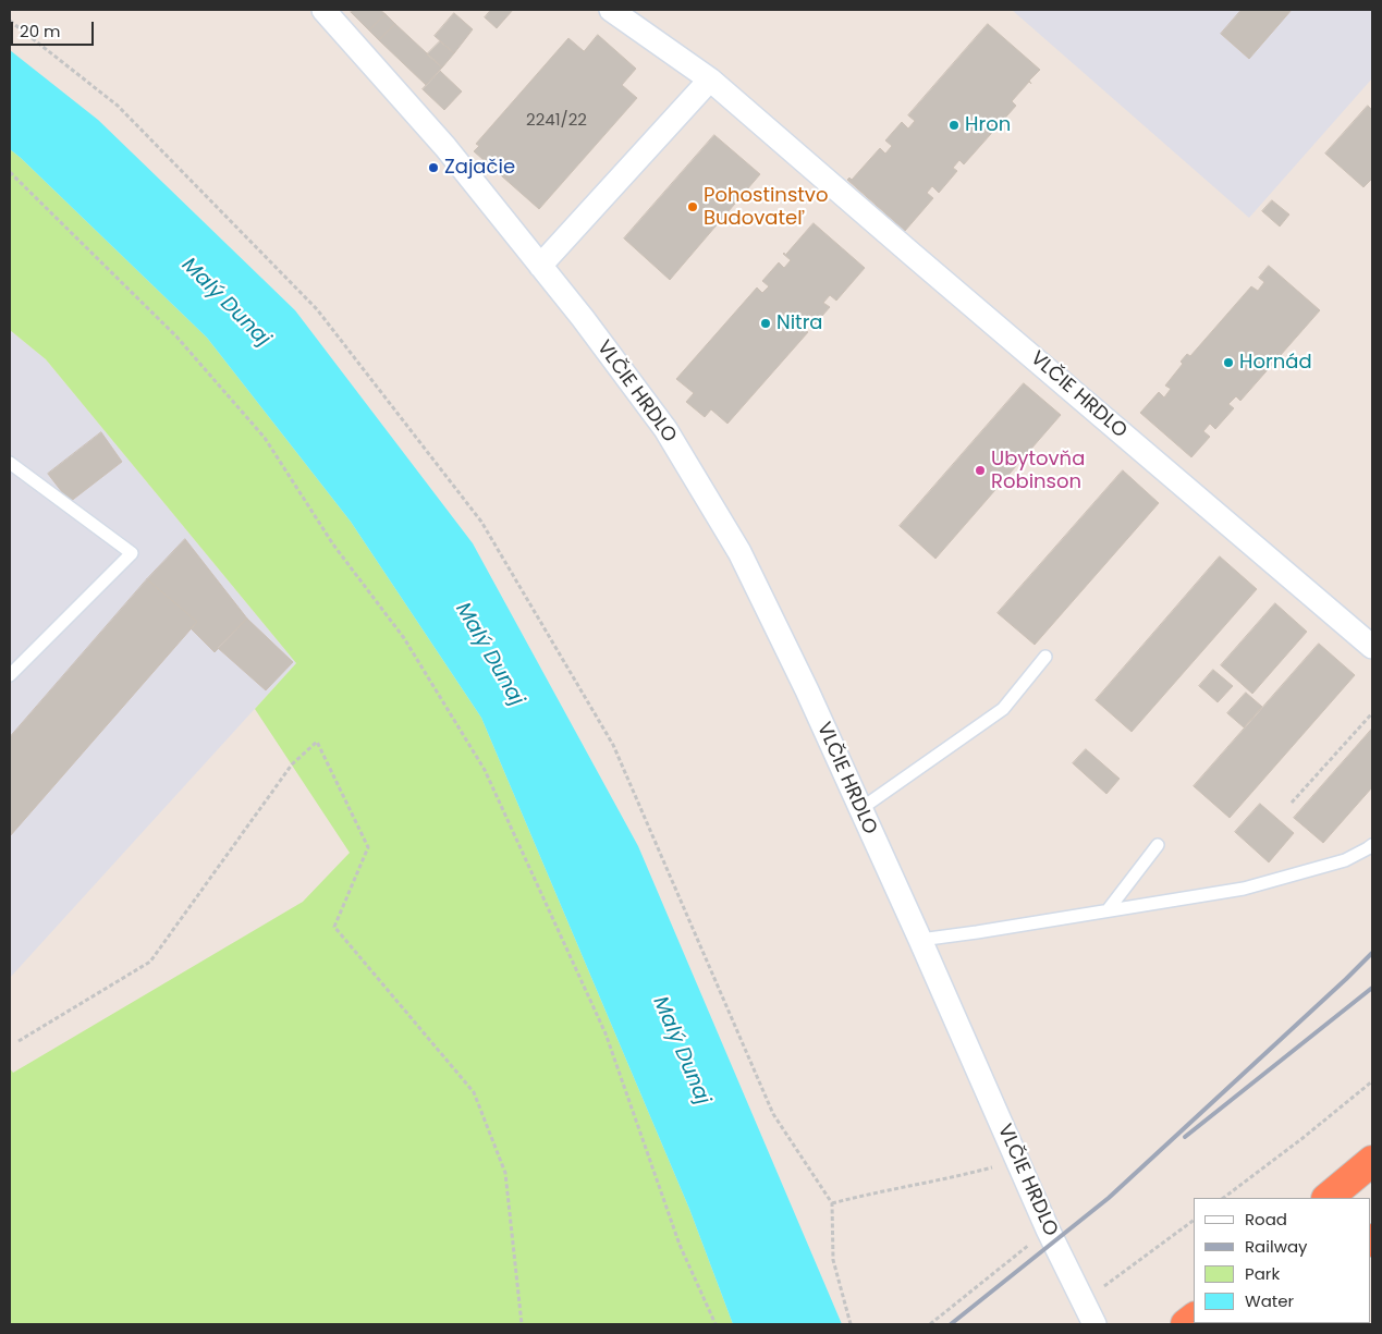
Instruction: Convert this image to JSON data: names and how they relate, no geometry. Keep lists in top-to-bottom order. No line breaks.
{"streets":{"street":["VLČIE HRDLO"]},"water":["Malý Dunaj"],"places":["Hron","Zajačie","Pohostinstvo Budovateľ","Nitra","Hornád","Ubytovňa Robinson"],"house_numbers":["2241/22"],"legend":["Road","Railway","Park","Water"],"scale_bar":"20 m"}
